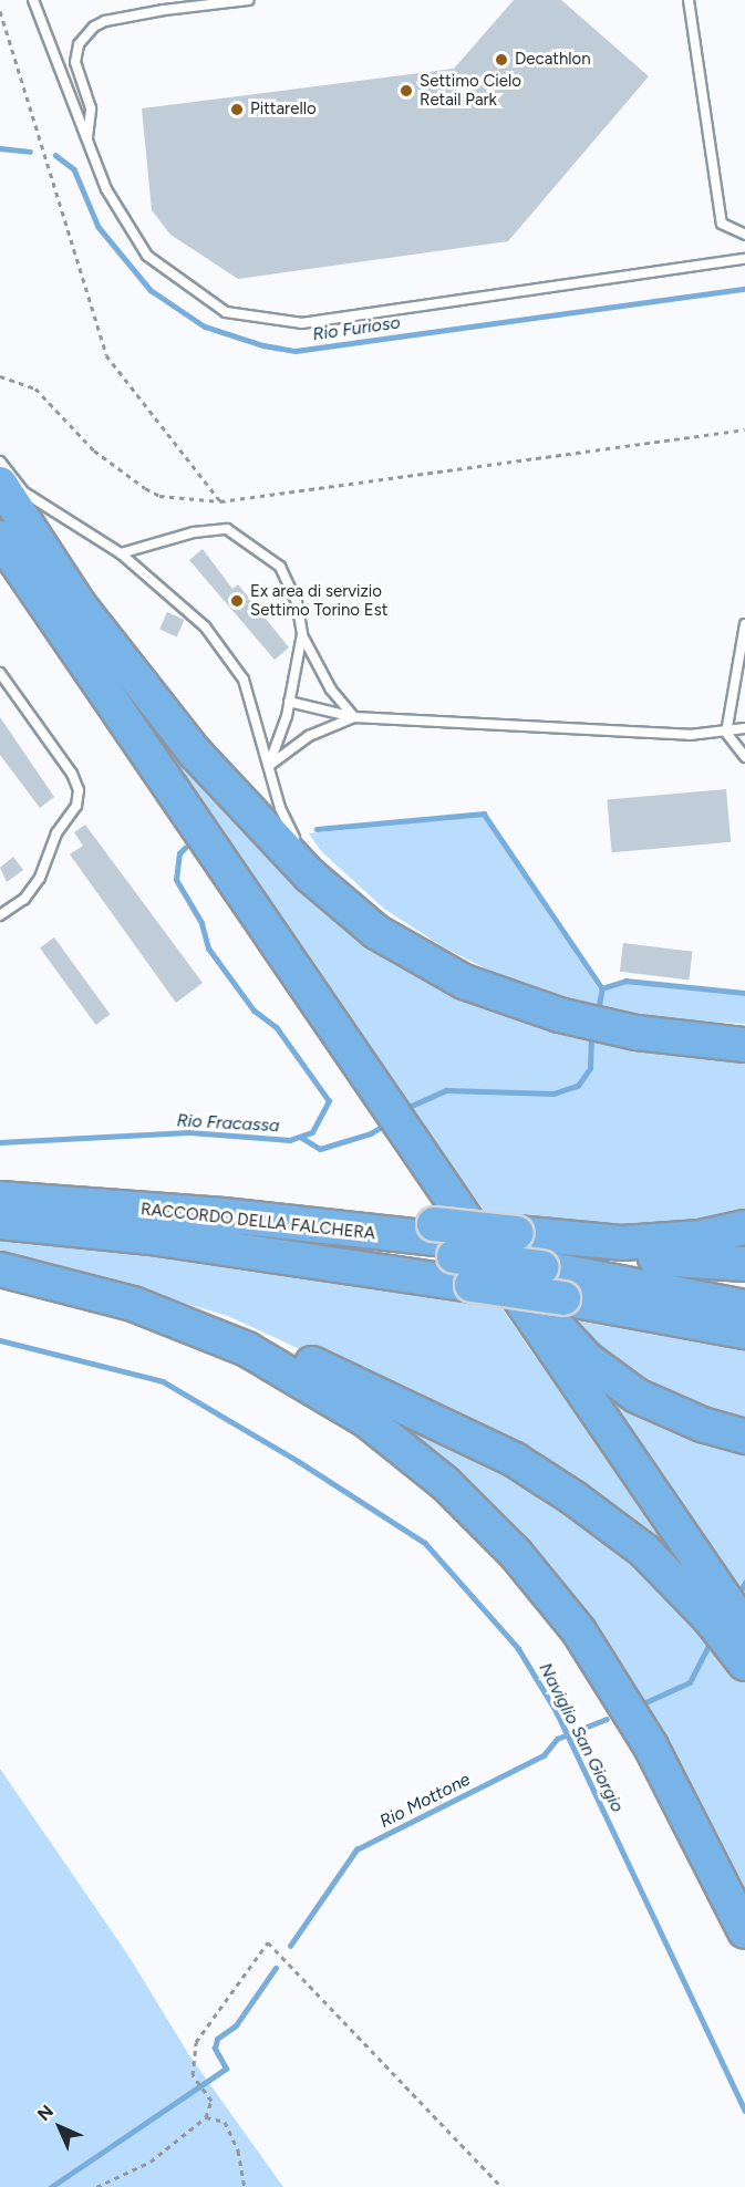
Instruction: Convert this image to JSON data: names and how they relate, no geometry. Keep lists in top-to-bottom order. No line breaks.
{"streets":{"highway":["RACCORDO DELLA FALCHERA"]},"water":["Rio Furioso","Rio Fracassa","Naviglio San Giorgio","Rio Mottone"],"places":["Decathlon","Settimo Cielo Retail Park","Pittarello","Ex area di servizio Settimo Torino Est"],"north":"top left"}
